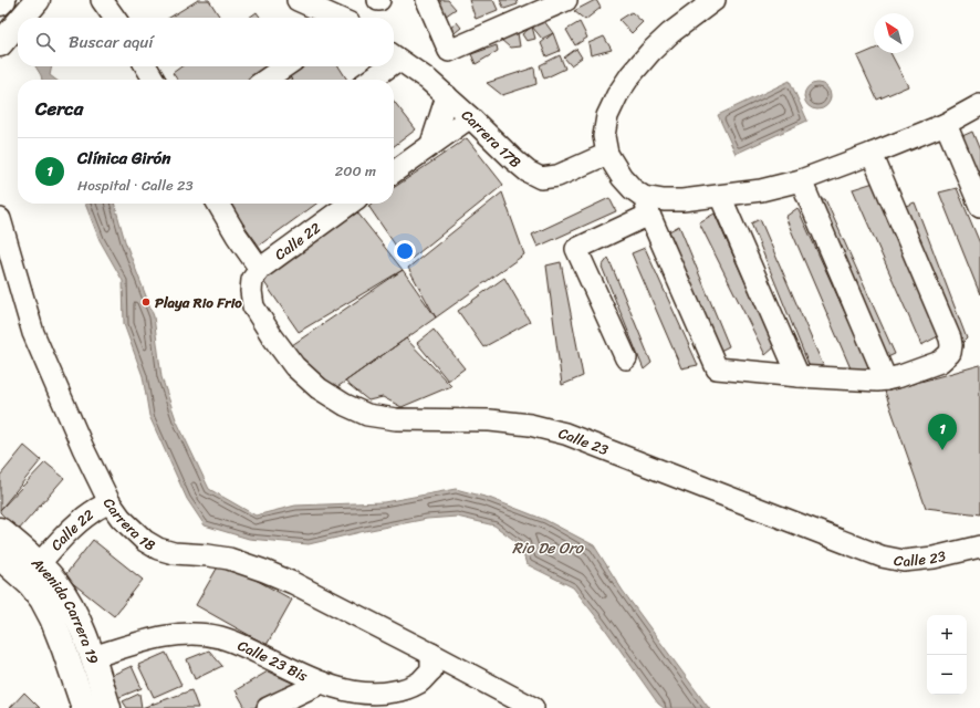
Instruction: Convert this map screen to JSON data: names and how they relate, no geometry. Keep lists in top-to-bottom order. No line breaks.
{"streets":{"street":["Carrera 17B","Calle 22","Calle 23","Carrera 18","Avenida Carrera 19","Calle 23 Bis"]},"crossings":[["Calle 22","Calle 23"],["Calle 22","Carrera 18"],["Calle 22","Avenida Carrera 19"],["Carrera 18","Calle 23 Bis"],["Avenida Carrera 19","Calle 23 Bis"]],"water":["Rio De Oro"],"places":["Playa Rio Frio"],"north":"top left","page":{"search":"Buscar aquí","heading":"Cerca","list":[{"mark":"1","name":"Clínica Girón","note":"Hospital · Calle 23","value":"200 m"}],"pins":"1","map_buttons":["+","−"]}}
